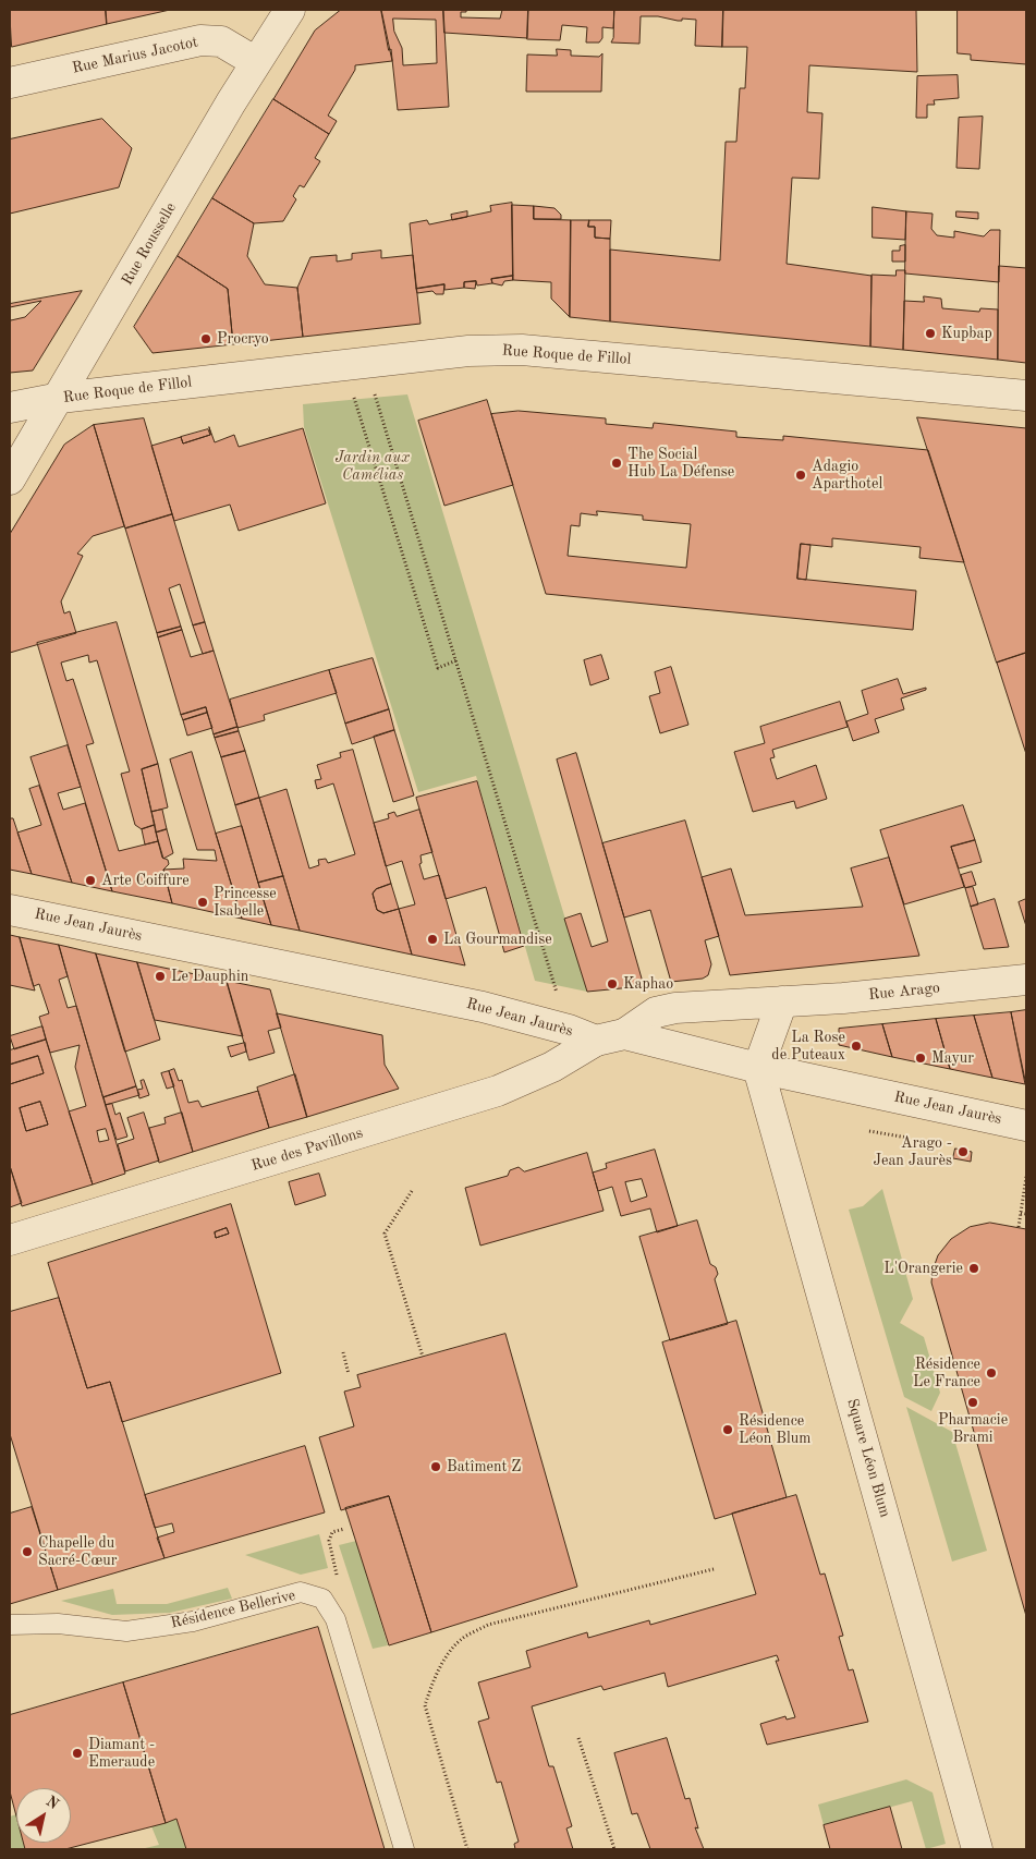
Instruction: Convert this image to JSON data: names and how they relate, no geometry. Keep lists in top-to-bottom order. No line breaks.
{"streets":{"street":["Rue Marius Jacotot","Rue Rousselle","Rue Roque de Fillol","Rue Jean Jaurès","Rue Arago","Rue des Pavillons","Square Léon Blum"],"lane":["Résidence Bellerive"]},"crossings":[["Rue Marius Jacotot","Rue Rousselle"],["Rue Rousselle","Rue Roque de Fillol"],["Rue Jean Jaurès","Rue Arago"],["Rue Jean Jaurès","Rue des Pavillons"],["Rue Jean Jaurès","Square Léon Blum"],["Rue Arago","Rue des Pavillons"]],"parks":["Jardin aux Camélias"],"places":["Kupbap","Procryo","The Social Hub La Défense","Adagio Aparthotel","Arte Coiffure","Princesse Isabelle","La Gourmandise","Le Dauphin","Kaphao","La Rose de Puteaux","Mayur","Arago - Jean Jaurès","L'Orangerie","Résidence Le France","Pharmacie Brami","Résidence Léon Blum","Batîment Z","Chapelle du Sacré-Cœur","Diamant - Emeraude"],"north":"top right"}
